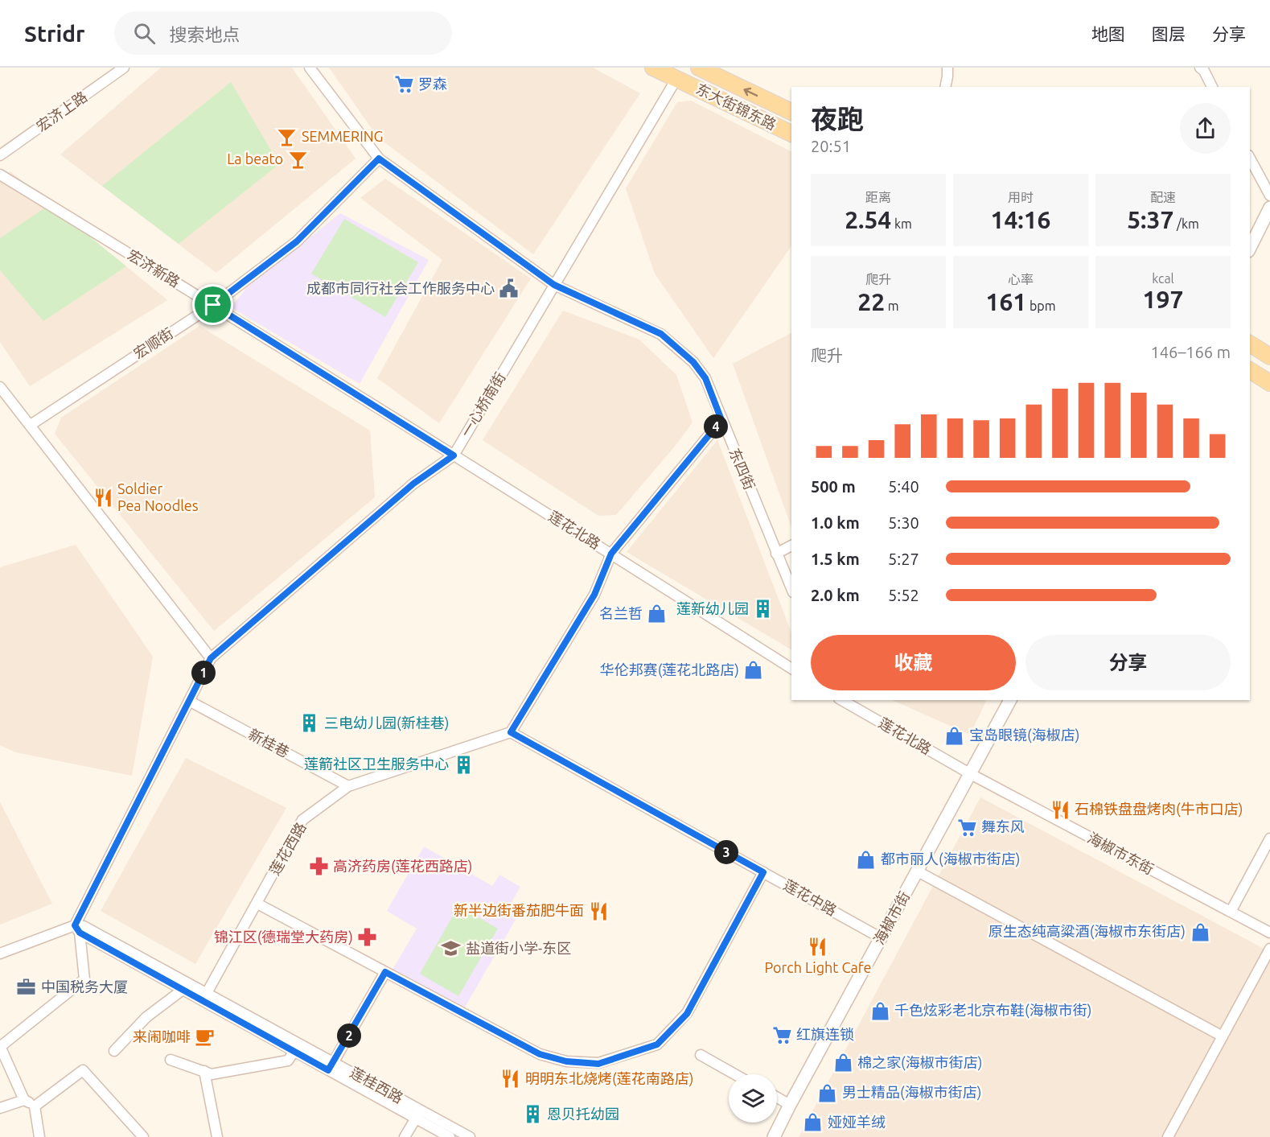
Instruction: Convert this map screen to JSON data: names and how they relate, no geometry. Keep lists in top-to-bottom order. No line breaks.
{"streets":{"main road":["东大街锦东路"],"street":["宏济上路","宏济新路","宏顺街","一心桥南街","东四街","莲花北路","新桂巷","莲花西路","海椒市东街","莲花中路","海椒市街","莲桂西路"]},"crossings":[["东大街锦东路","一心桥南街"],["宏济新路","宏顺街"],["宏济新路","一心桥南街"],["宏济新路","莲花北路"],["宏顺街","东四街"],["一心桥南街","东四街"],["一心桥南街","莲花北路"],["一心桥南街","新桂巷"],["一心桥南街","莲桂西路"],["莲花北路","海椒市东街"],["莲花北路","海椒市街"],["新桂巷","莲花西路"],["莲花西路","莲花中路"],["莲花西路","莲桂西路"],["海椒市东街","海椒市街"],["莲花中路","海椒市街"]],"places":{"supermarket":["罗森","舞东风","红旗连锁"],"bar":["SEMMERING","La beato"],"public building":["成都市同行社会工作服务中心"],"restaurant":["Soldier Pea Noodles","石棉铁盘盘烤肉(牛市口店)","新半边街番茄肥牛面","Porch Light Cafe","明明东北烧烤(莲花南路店)"],"building":["莲新幼儿园","三电幼儿园(新桂巷)","莲箭社区卫生服务中心","恩贝托幼园"],"shop":["名兰哲","华伦邦赛(莲花北路店)","宝岛眼镜(海椒店)","都市丽人(海椒市街店)","原生态纯高粱酒(海椒市东街店)","千色炫彩老北京布鞋(海椒市街)","棉之家(海椒市街店)","男士精品(海椒市街店)","娅娅羊绒"],"pharmacy":["高济药房(莲花西路店)","锦江区(德瑞堂大药房)"],"school or university":["盐道街小学-东区"],"office":["中国税务大厦"],"cafe":["来闹咖啡"]},"page":{"header":"Stridr","search":"搜索地点","nav":["地图","图层","分享"],"heading":["夜跑","20:51"],"stats":[["距离","2.54 km"],["用时","14:16"],["配速","5:37 /km"],["爬升","22 m"],["心率","161 bpm"],["kcal","197"]],"chart":["爬升","146–166 m"],"pins":["4","1","3","2"],"list":[{"name":"500 m","note":"5:40"},{"name":"1.0 km","note":"5:30"},{"name":"1.5 km","note":"5:27"},{"name":"2.0 km","note":"5:52"}],"buttons":["收藏","分享"]}}
